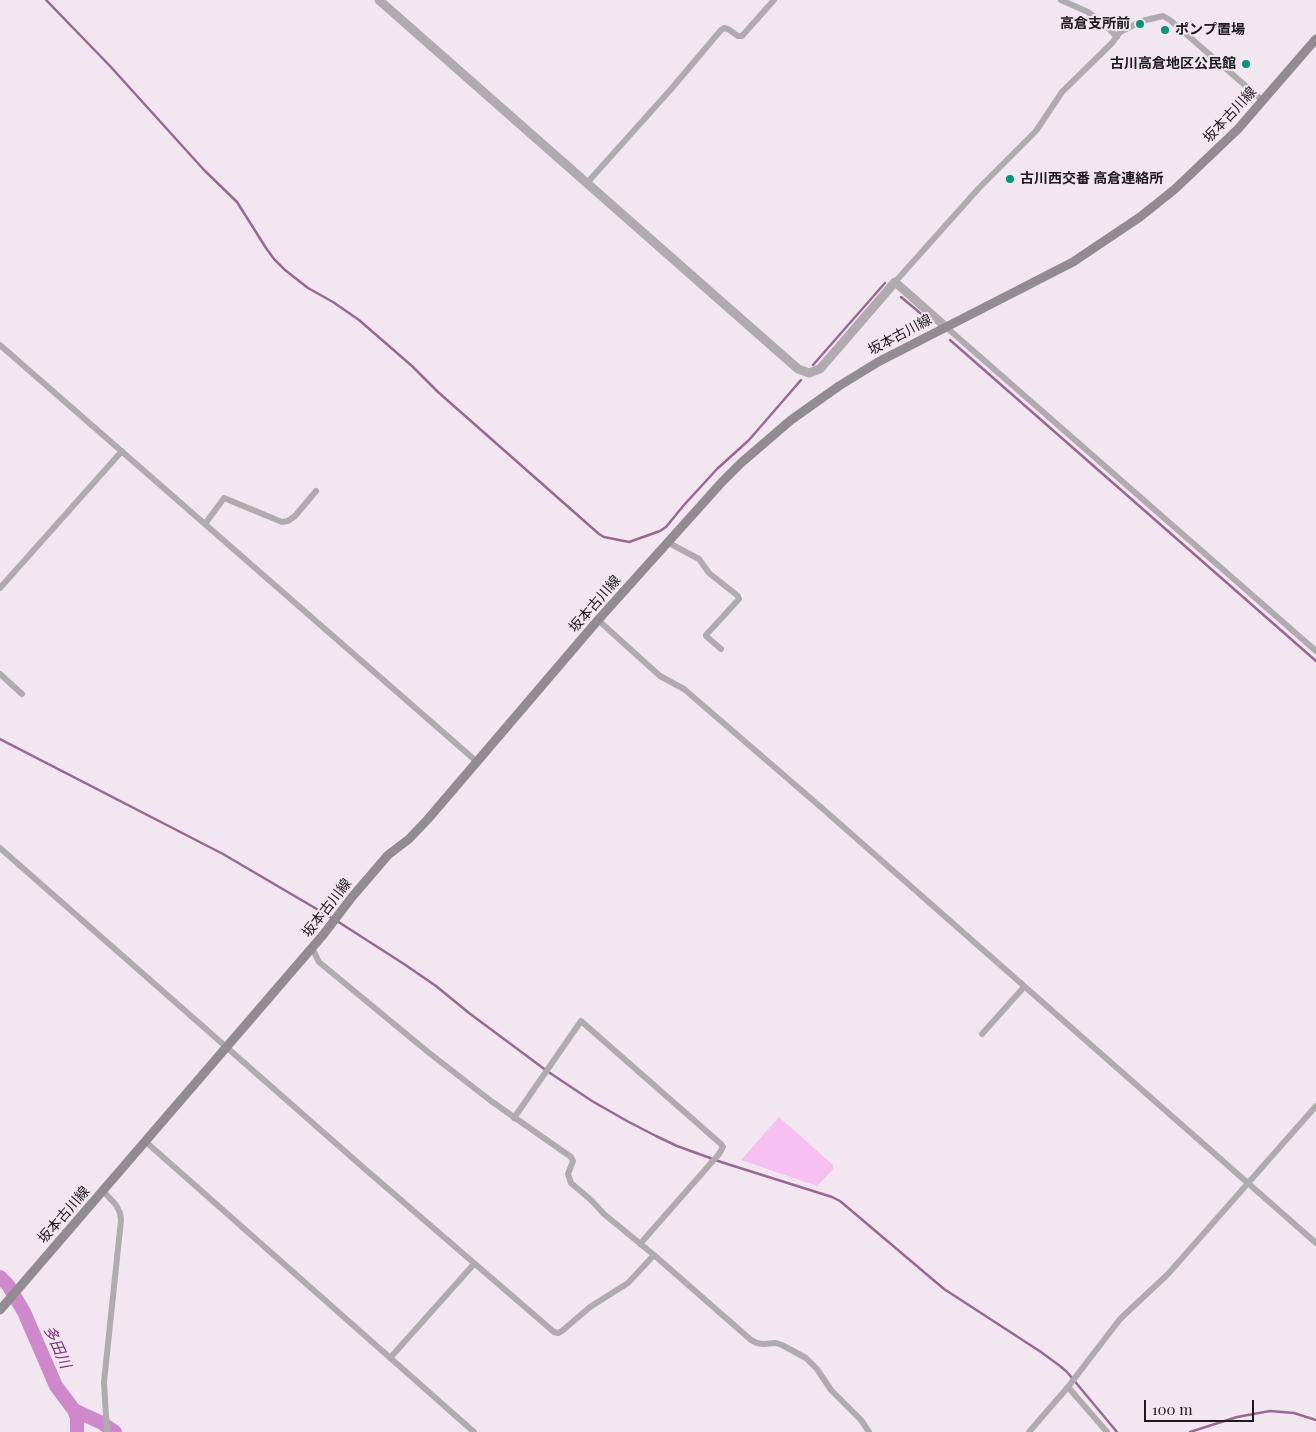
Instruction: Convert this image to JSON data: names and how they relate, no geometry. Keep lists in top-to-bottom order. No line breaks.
{"streets":{"main road":["坂本古川線"]},"water":["多田川"],"places":["高倉支所前","ポンプ置場","古川高倉地区公民館","古川西交番 高倉連絡所"],"scale_bar":"100 m"}
